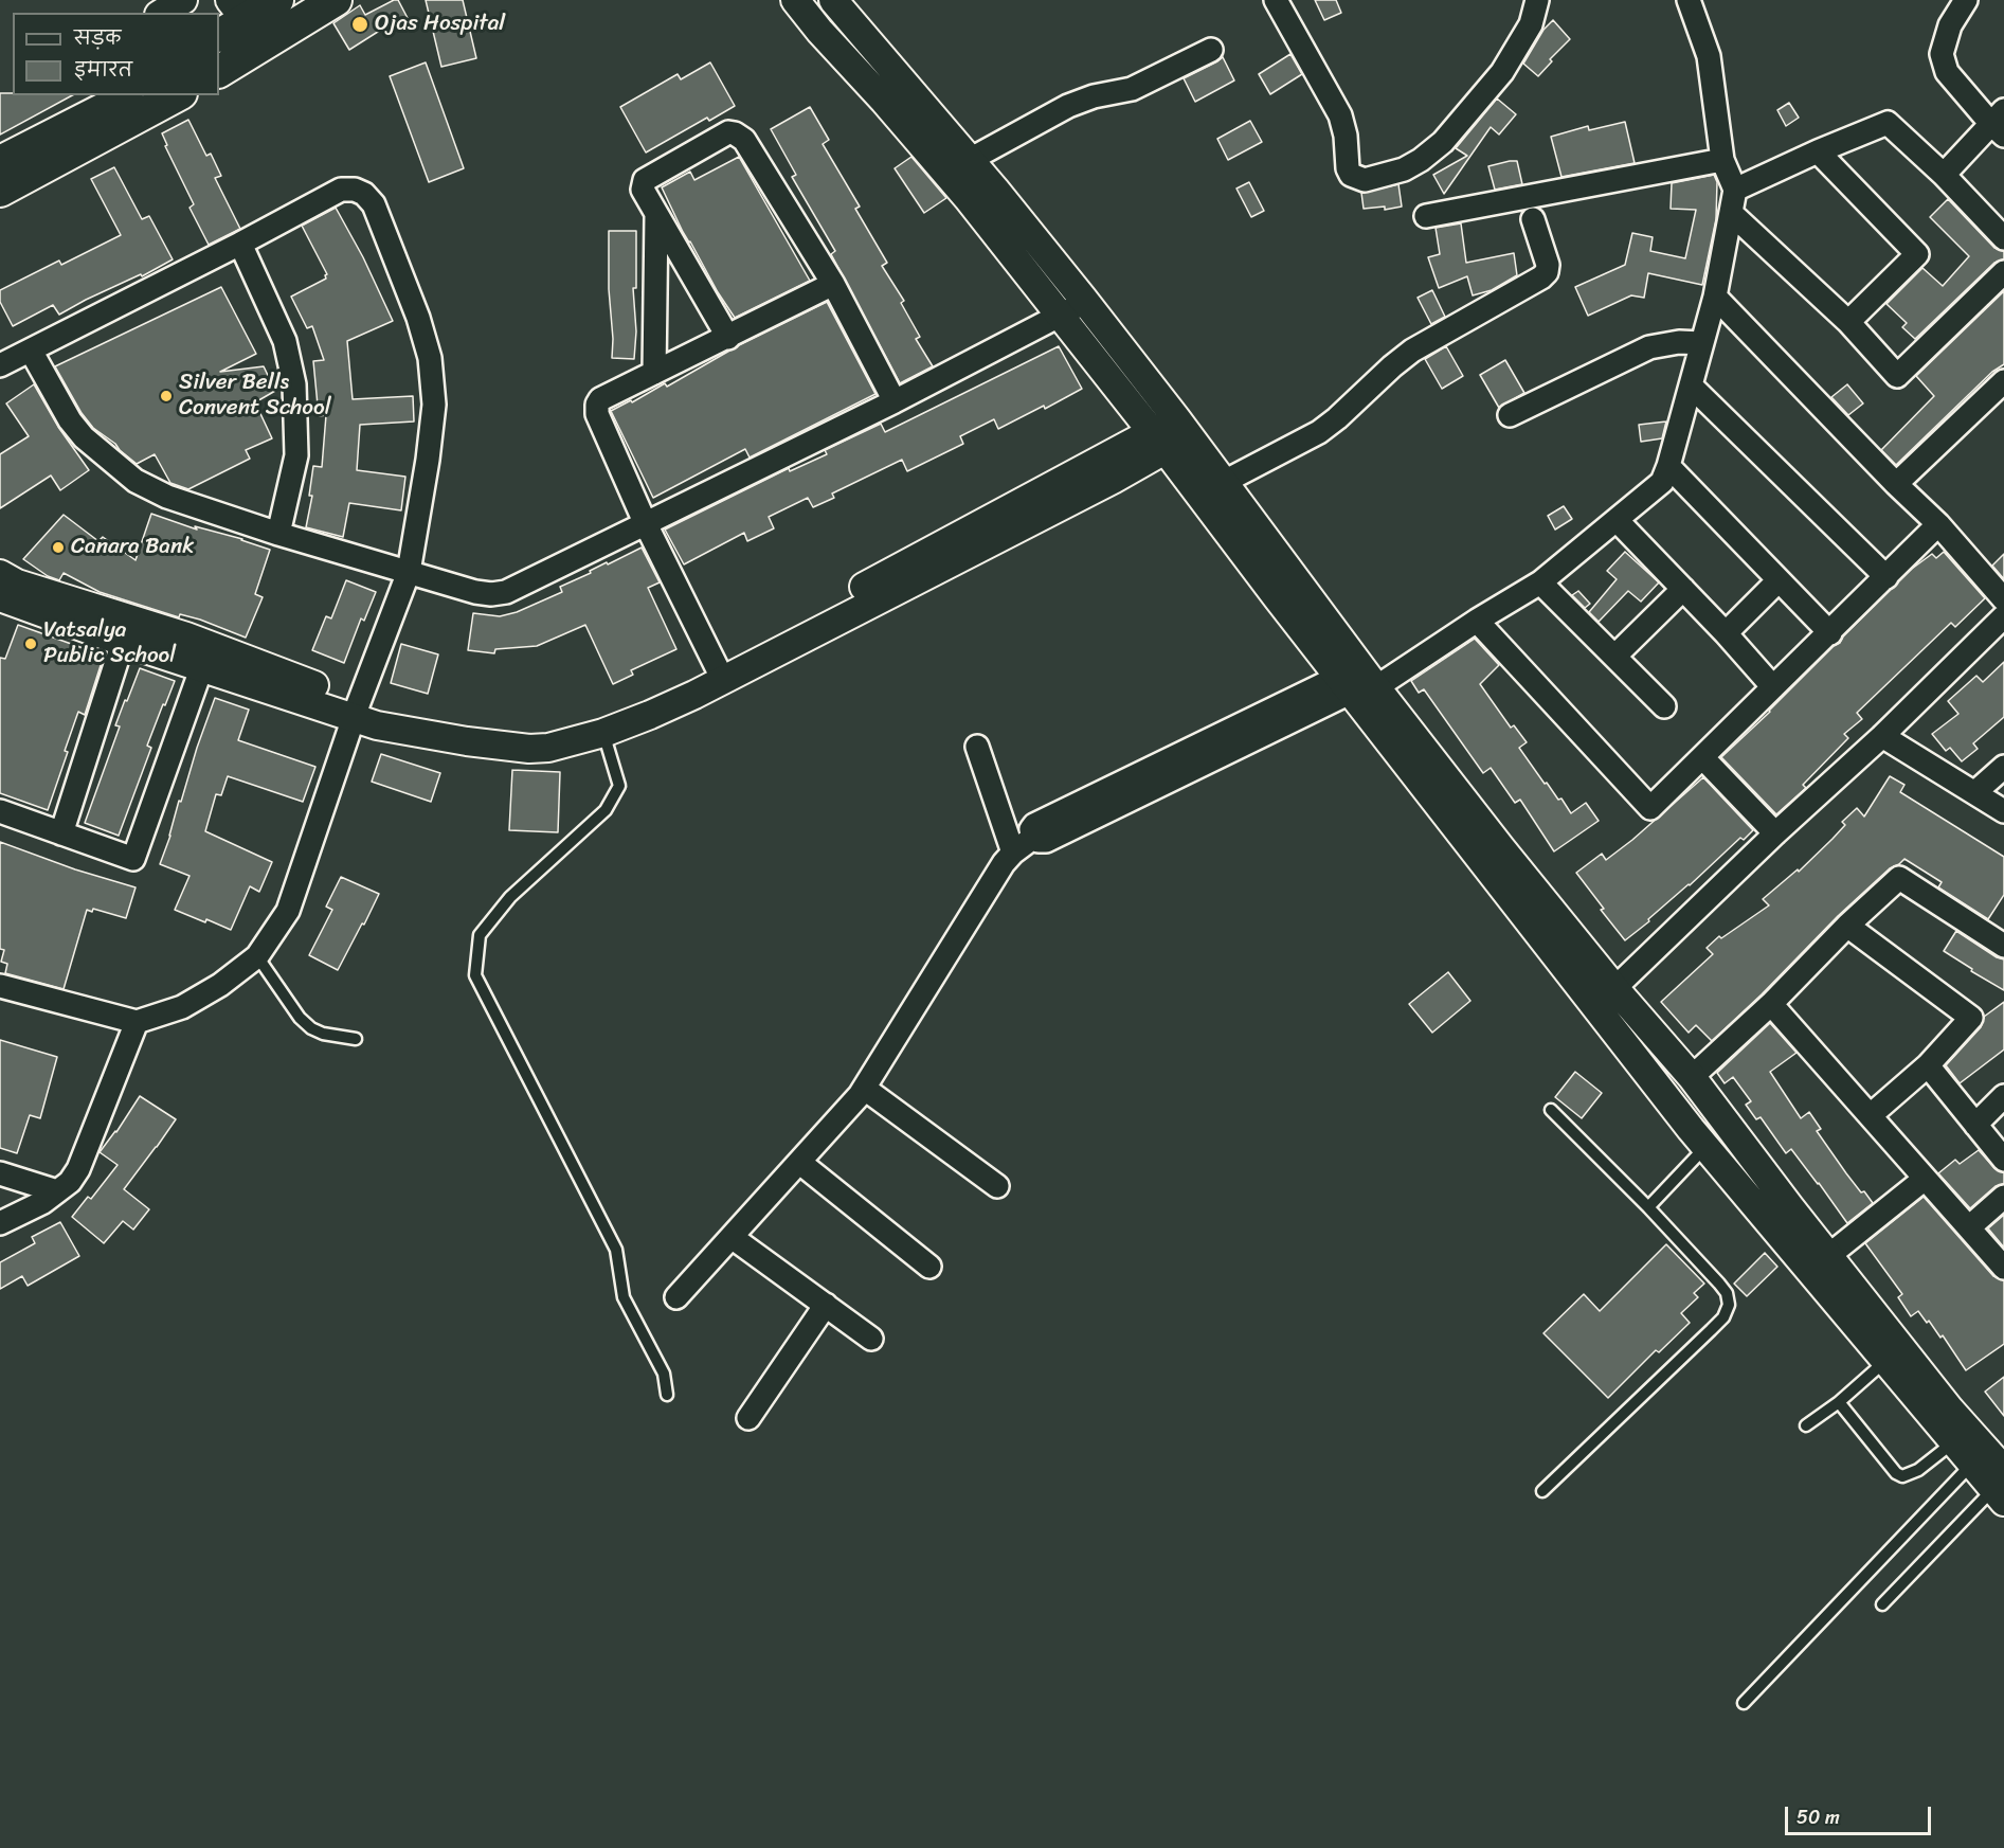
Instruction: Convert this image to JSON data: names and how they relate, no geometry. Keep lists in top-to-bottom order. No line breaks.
{"places":["Ojas Hospital","Silver Bells Convent School","Canara Bank","Vatsalya Public School"],"legend":["सड़क","इमारत"],"scale_bar":"50 m"}
